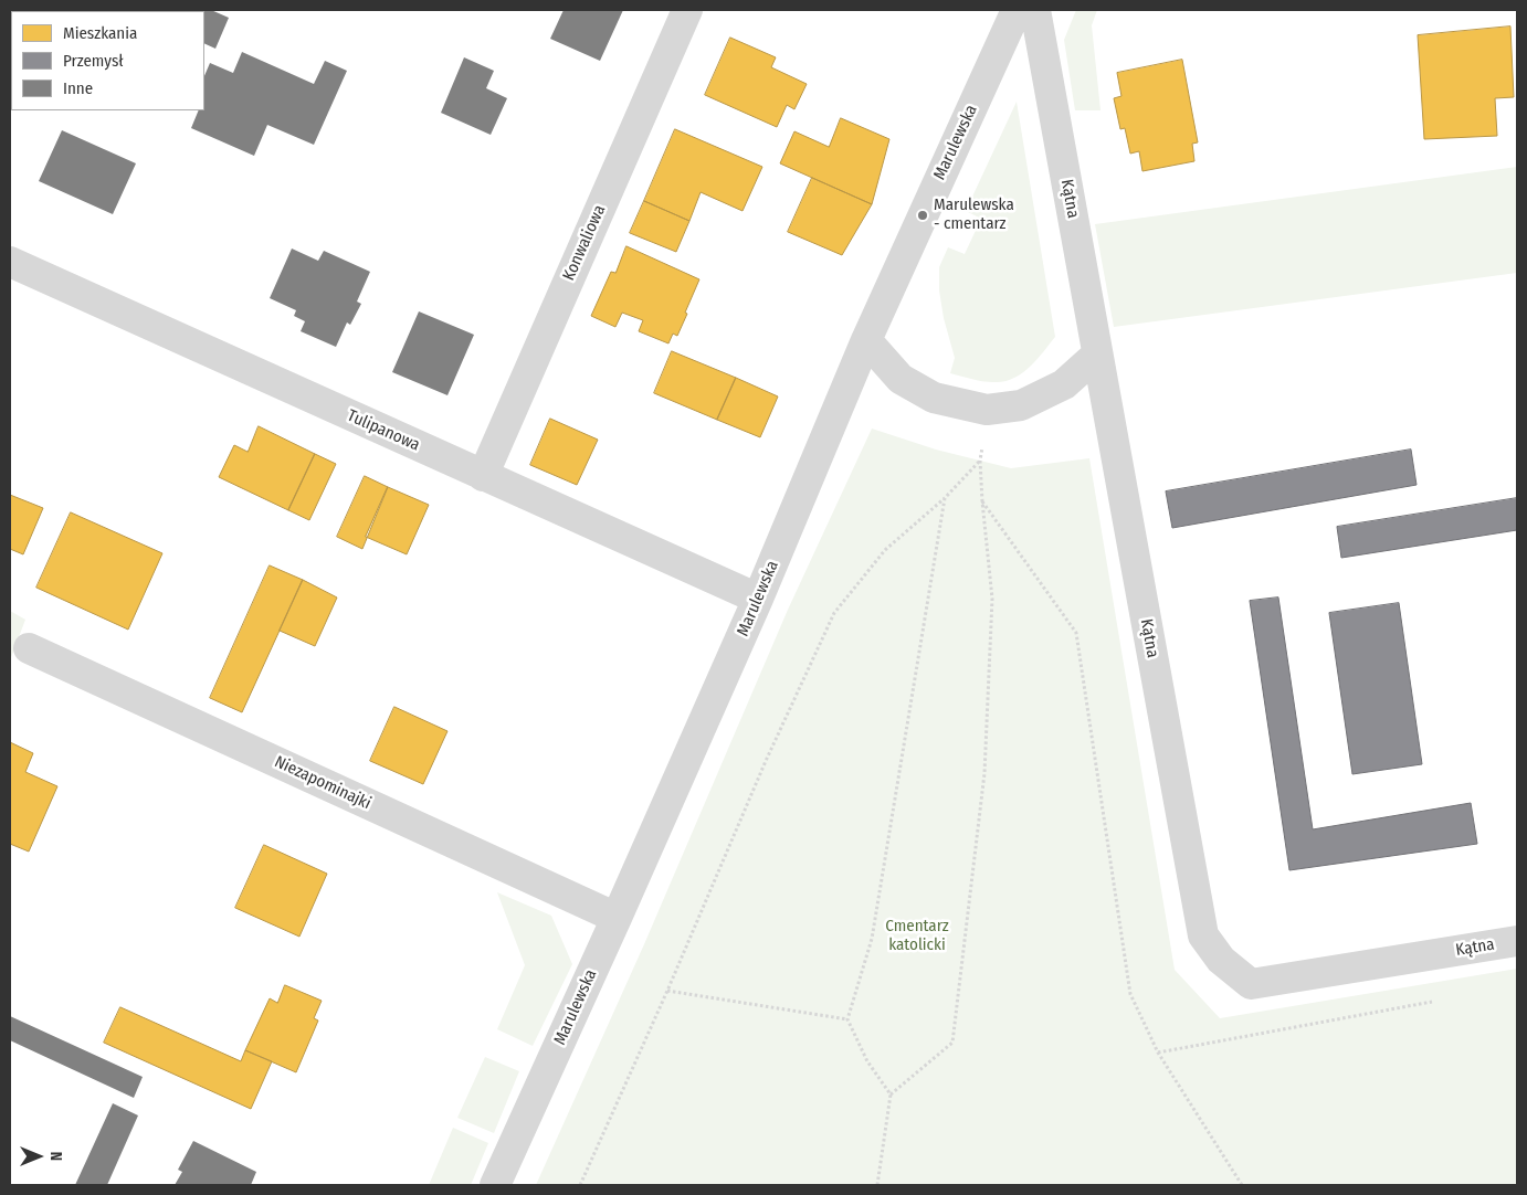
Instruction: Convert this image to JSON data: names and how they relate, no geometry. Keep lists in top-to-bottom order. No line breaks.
{"streets":{"street":["Marulewska","Kątna","Konwaliowa","Tulipanowa","Niezapominajki"]},"crossings":[["Marulewska","Tulipanowa"],["Marulewska","Niezapominajki"],["Konwaliowa","Tulipanowa"]],"parks":["Cmentarz katolicki"],"places":["Marulewska - cmentarz"],"legend":["Mieszkania","Przemysł","Inne"],"north":"right"}
